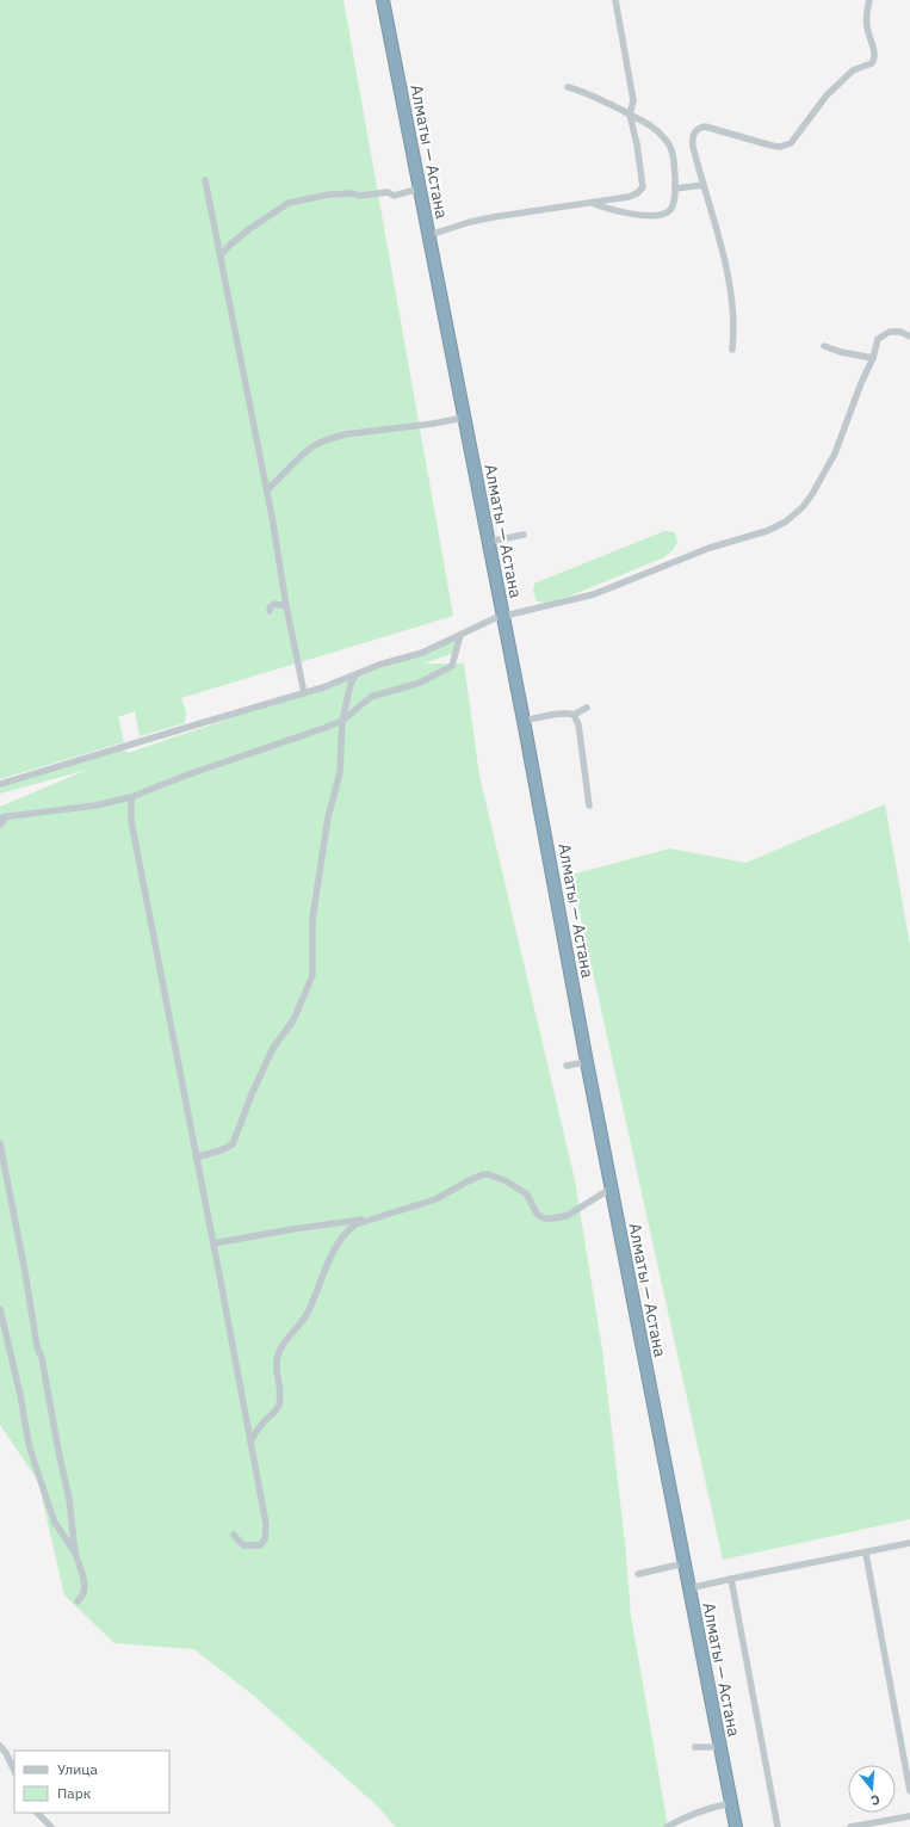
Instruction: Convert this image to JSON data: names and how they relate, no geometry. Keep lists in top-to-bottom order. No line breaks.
{"streets":{"highway":["Алматы — Астана"]},"legend":["Улица","Парк"],"north":"bottom"}
